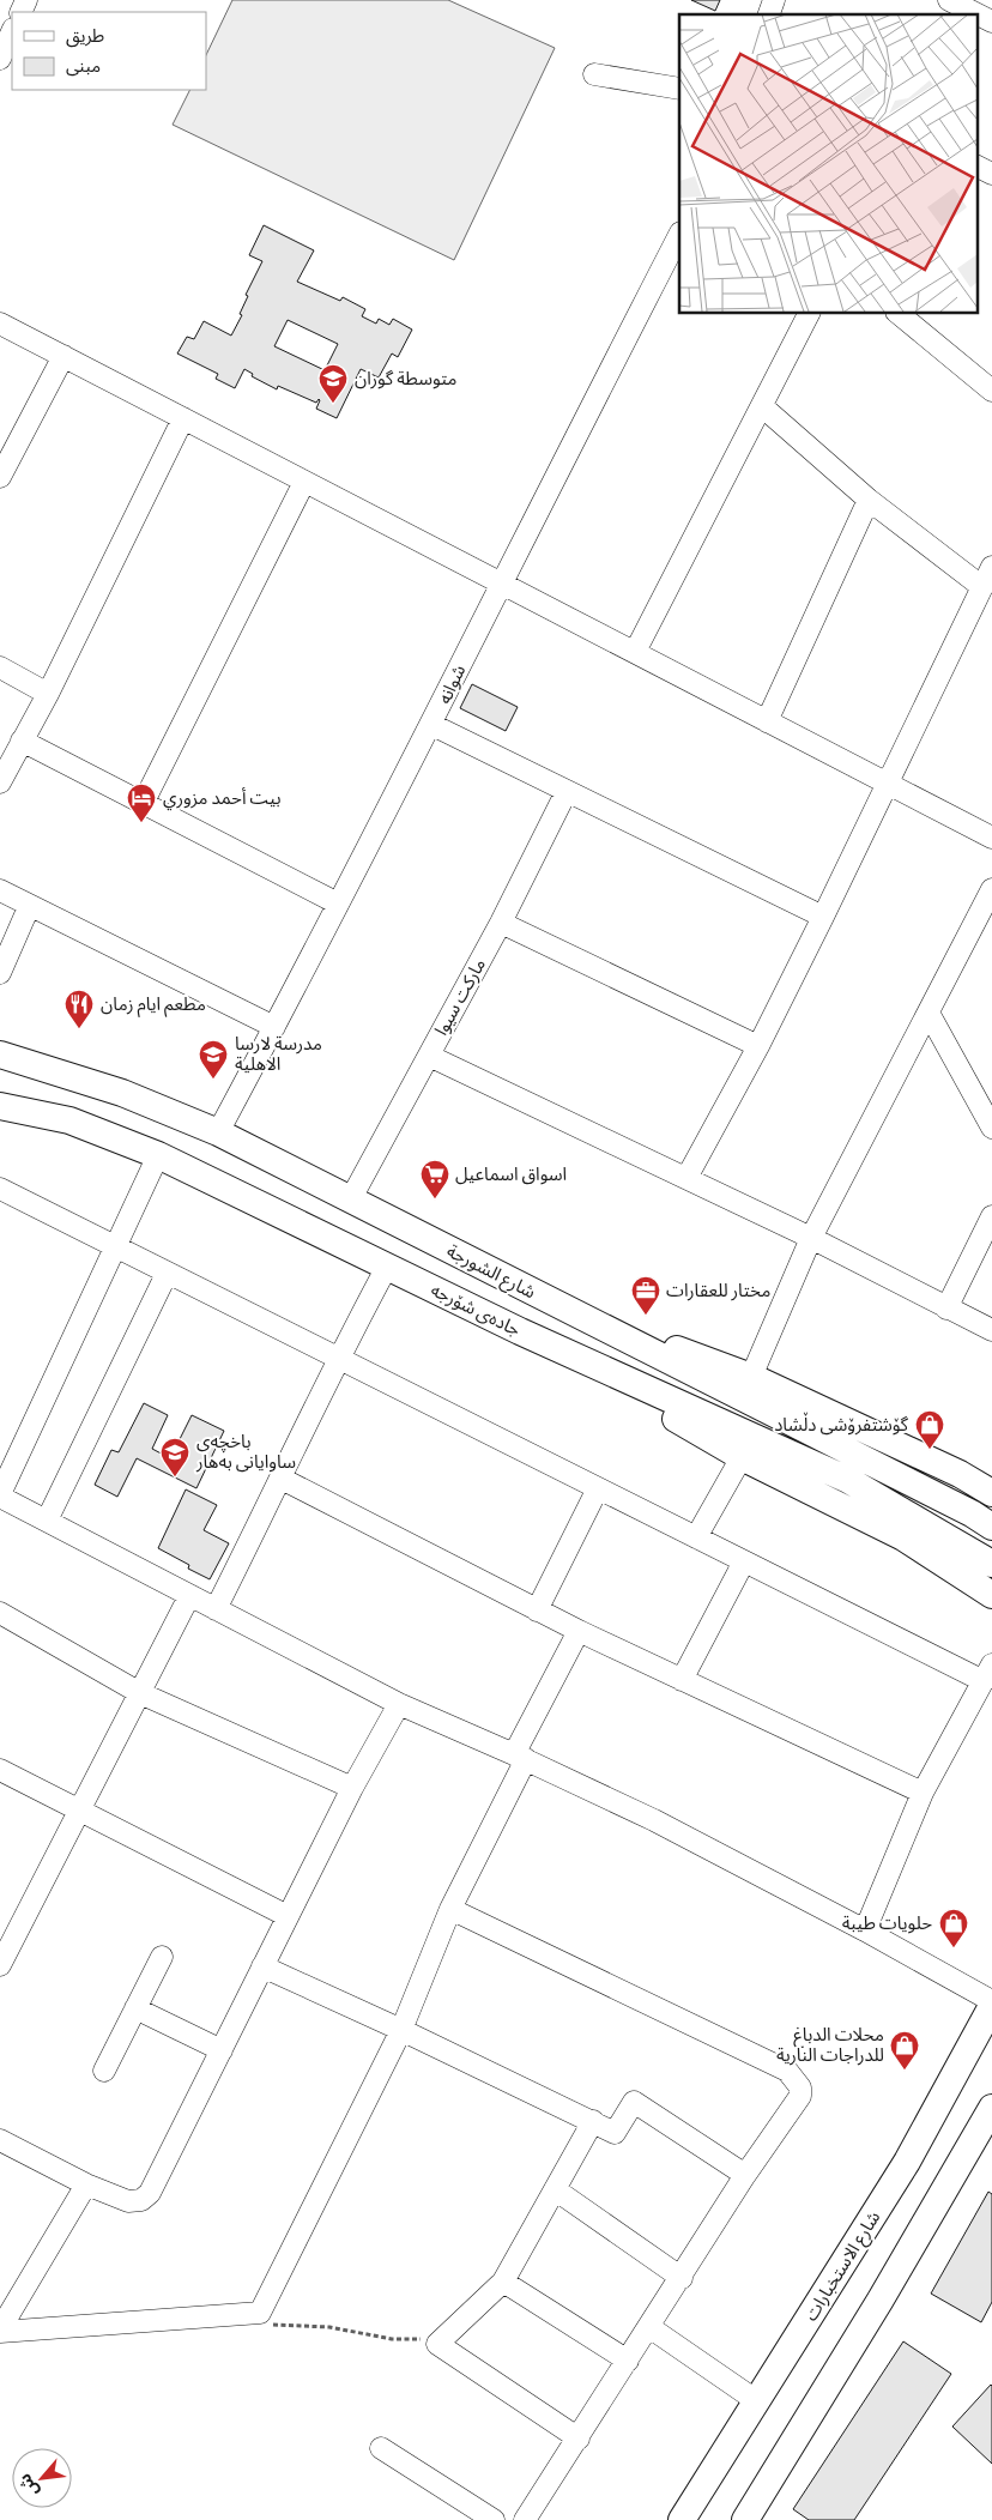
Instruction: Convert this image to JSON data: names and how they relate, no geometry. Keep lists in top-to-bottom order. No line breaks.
{"streets":{"main road":["شارع الشورجة","جادەی شۆرجە","شارع الاستخبارات"],"street":["شوانە","مارکت سیوا"]},"crossings":[["شوانە","شارع الشورجة"],["مارکت سیوا","شارع الشورجة"]],"places":{"school or university":["متوسطة گوران","مدرسة لارسا الاهلية","باخچەی ساوایانی بەهار"],"hotel":["بيت أحمد مزوري"],"restaurant":["مطعم ايام زمان"],"supermarket":["اسواق اسماعيل"],"office":["مختار للعقارات"],"shop":["گۆشتفرۆشی دڵشاد","حلويات طيبة","محلات الدباغ للدراجات النارية"]},"legend":["طريق","مبنى"],"north":"bottom left"}
